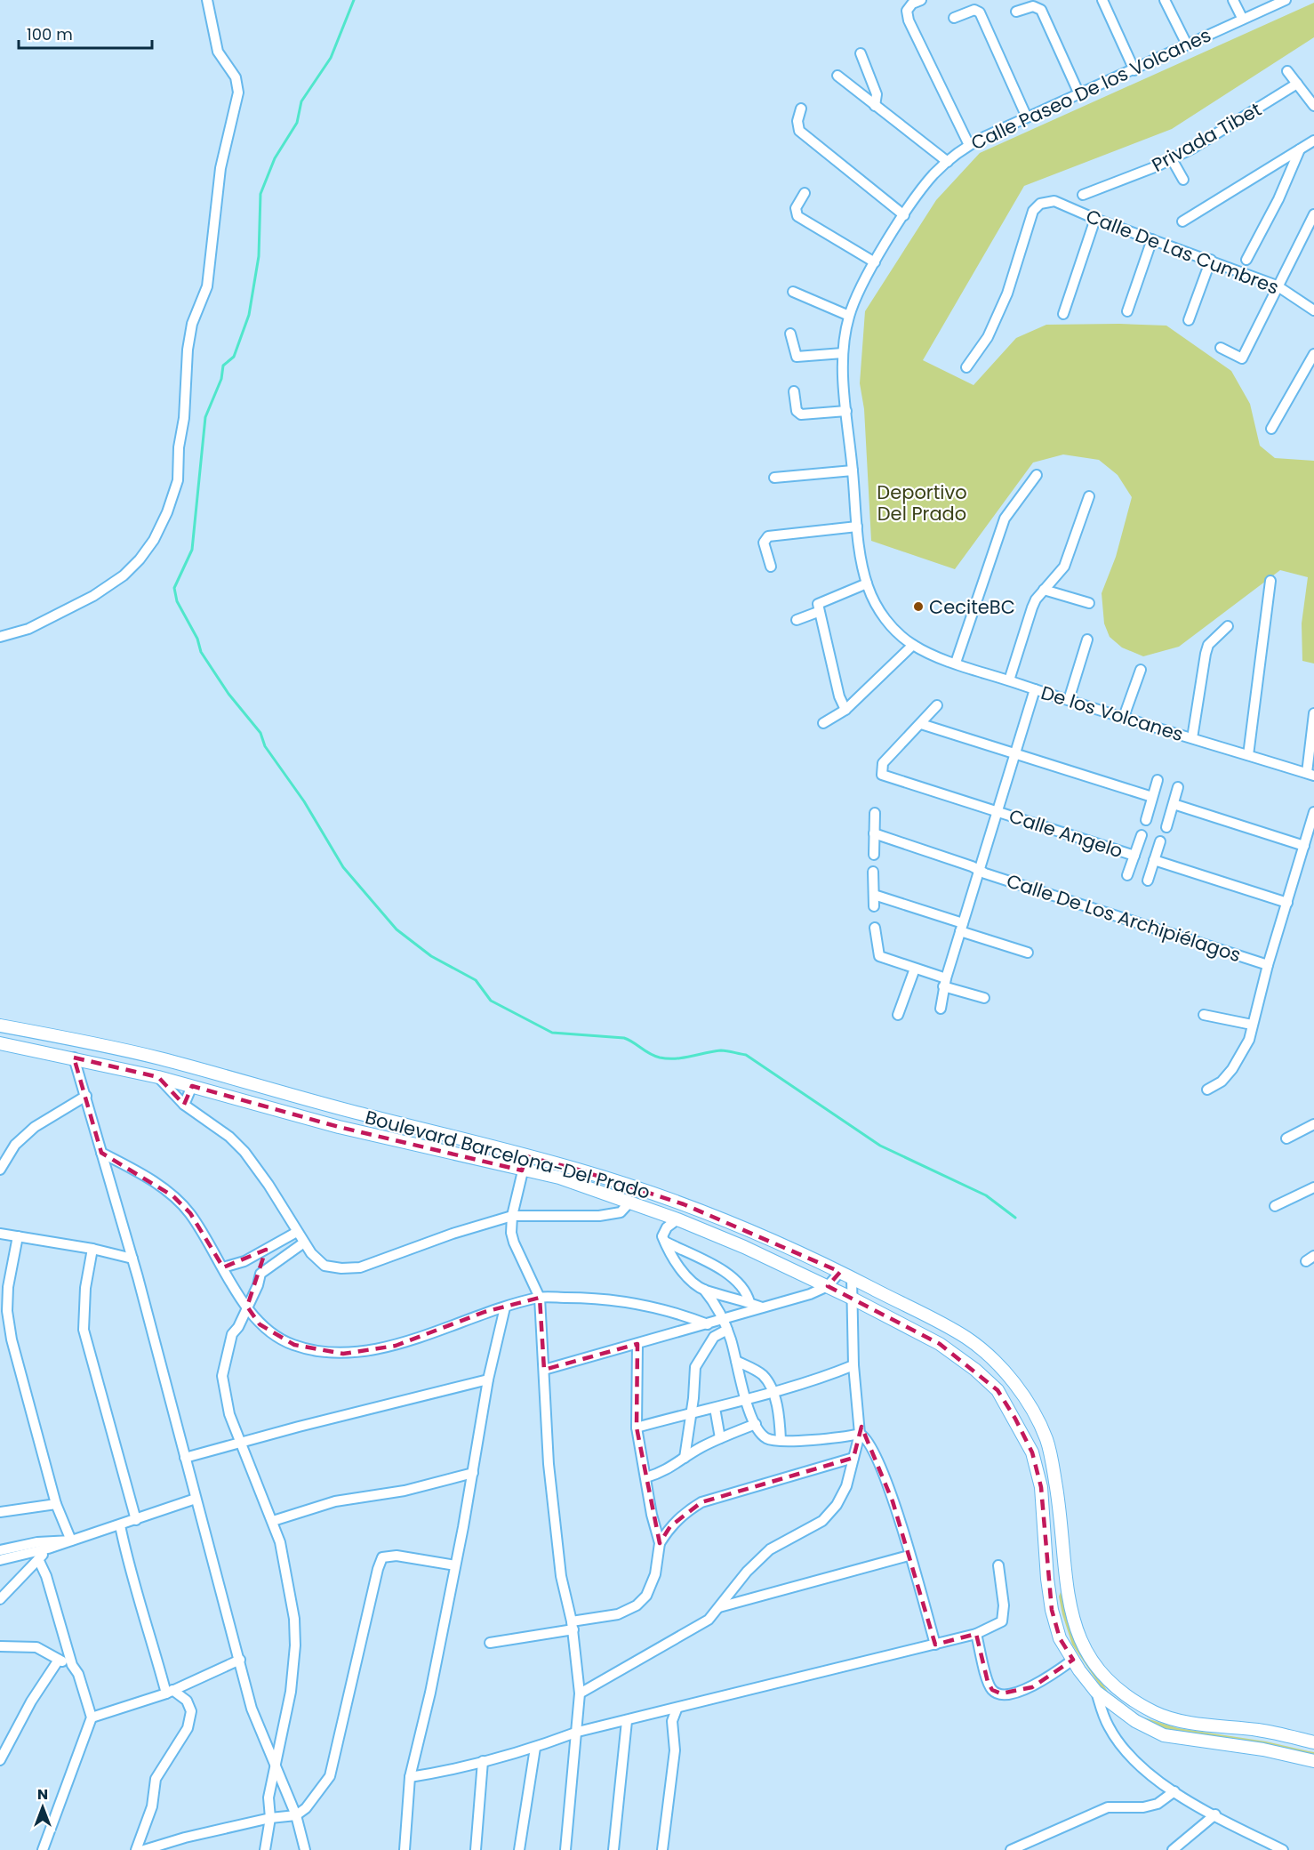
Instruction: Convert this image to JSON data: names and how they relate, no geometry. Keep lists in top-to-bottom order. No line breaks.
{"streets":{"main road":["Boulevard Barcelona-Del Prado"],"street":["Calle Paseo De los Volcanes","Privada Tibet","Calle De Las Cumbres","De los Volcanes","Calle Angelo","Calle De Los Archipiélagos"]},"crossings":[["Calle Paseo De los Volcanes","De los Volcanes"]],"parks":["Deportivo Del Prado"],"places":["CeciteBC"],"scale_bar":"100 m","north":"top"}
